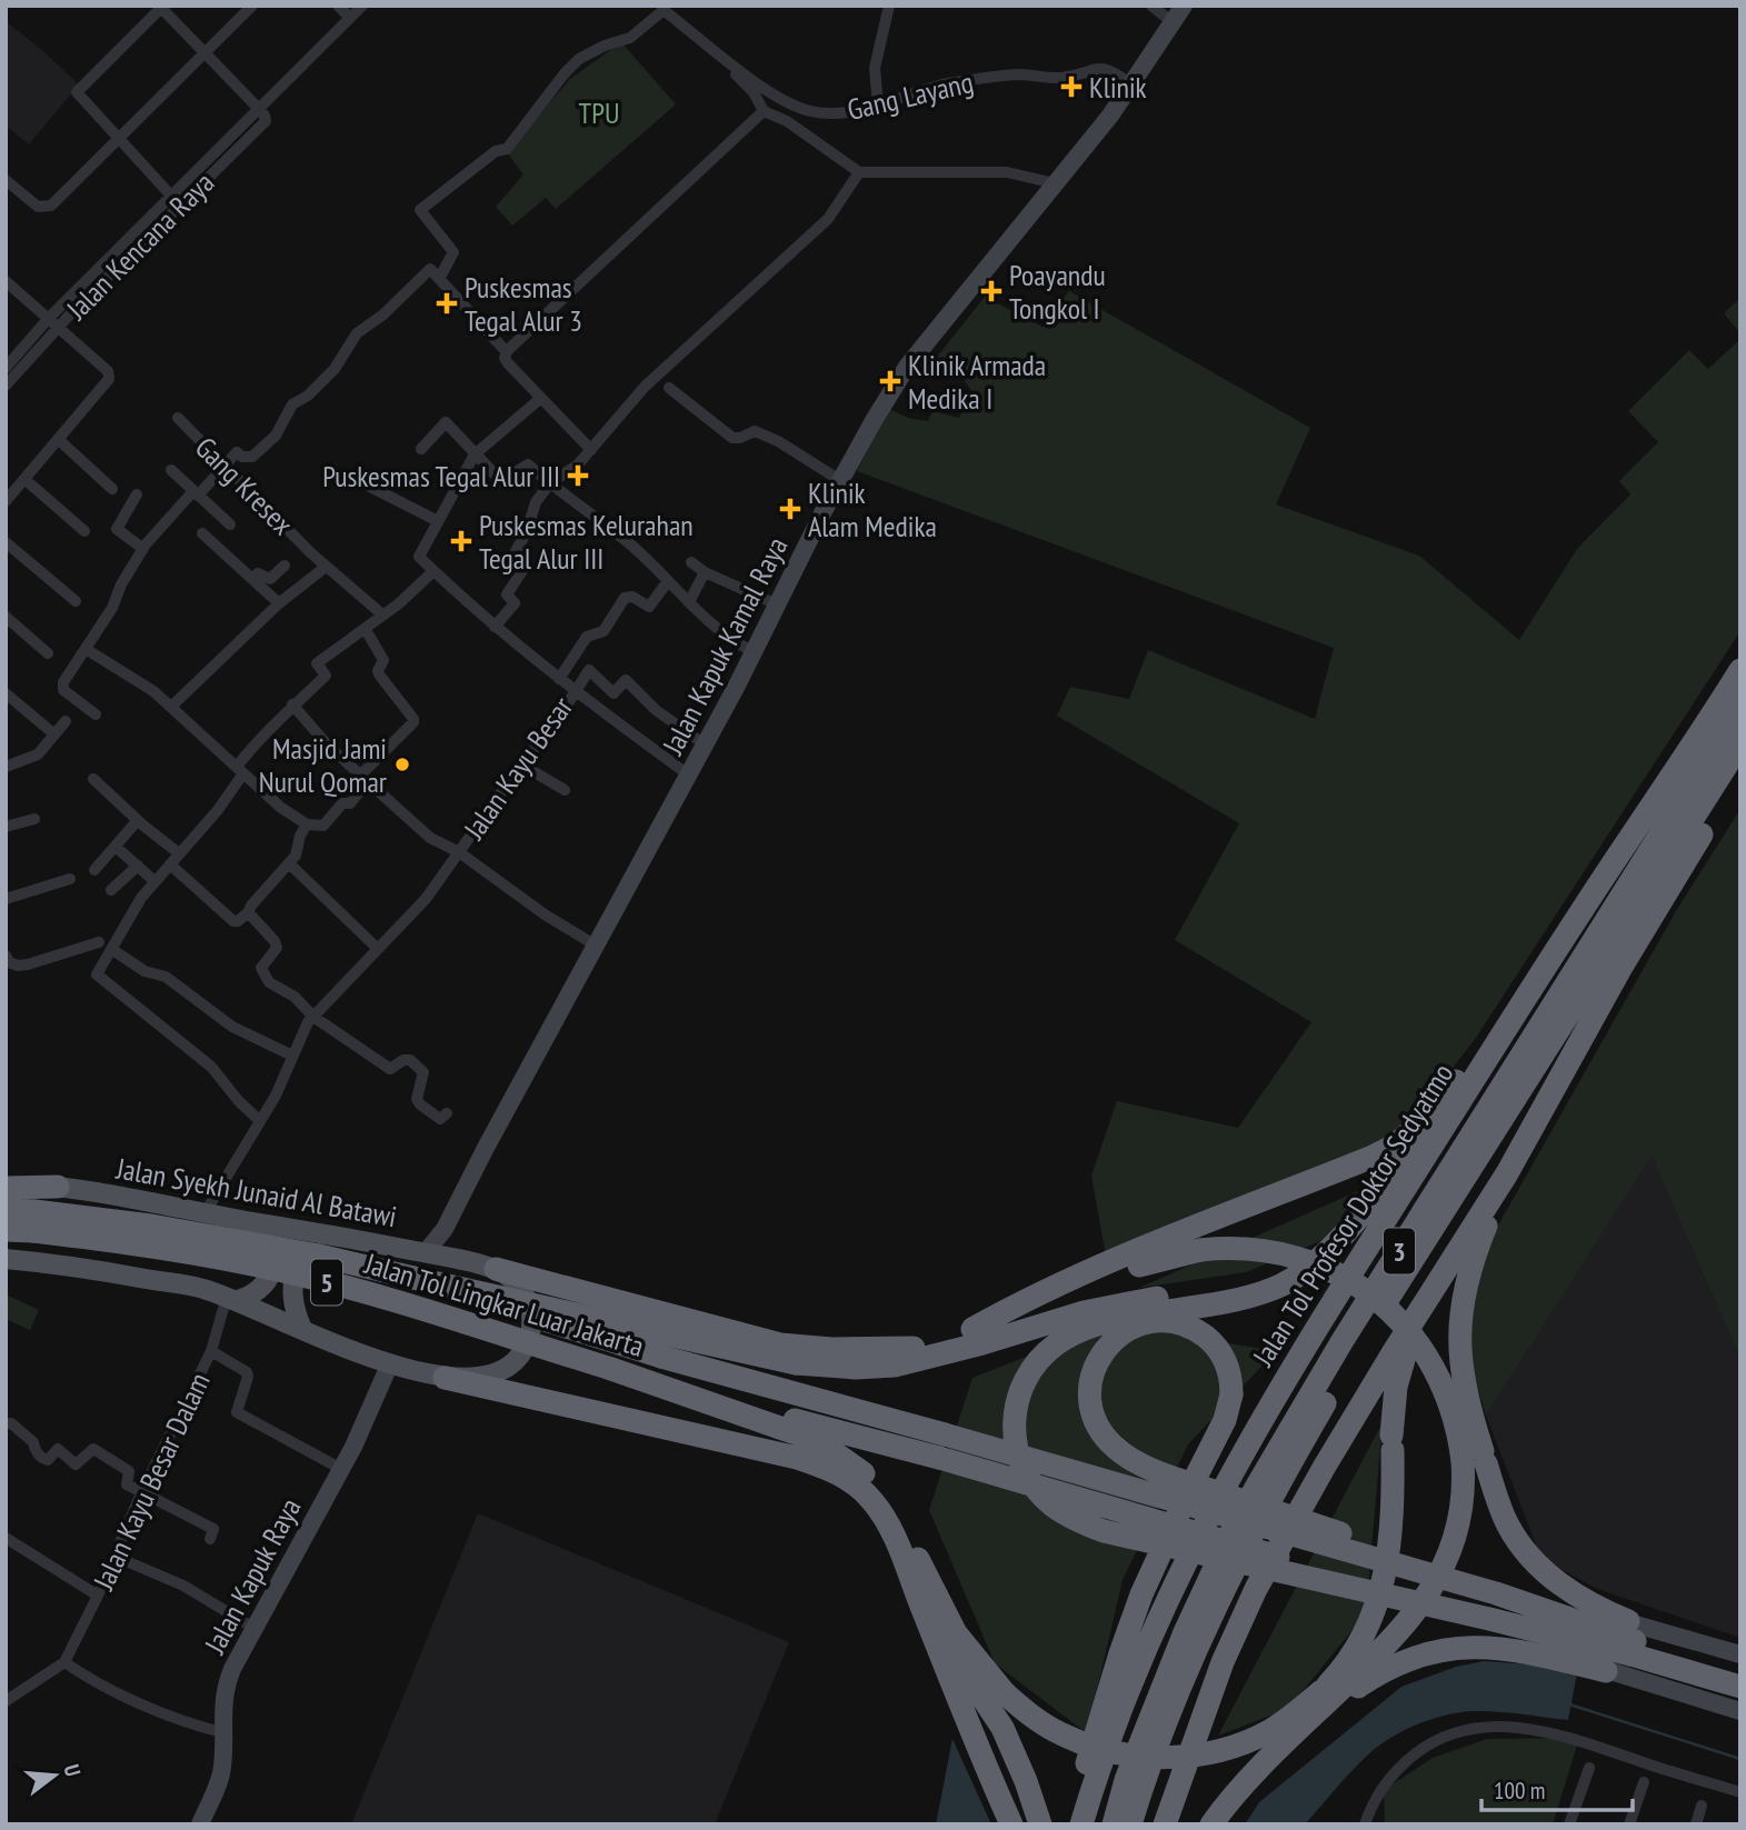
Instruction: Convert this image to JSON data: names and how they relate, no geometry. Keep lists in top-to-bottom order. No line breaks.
{"streets":{"highway":["Jalan Tol Profesor Doktor Sedyatmo","3","5","Jalan Tol Lingkar Luar Jakarta"],"main road":["Jalan Kapuk Kamal Raya","Jalan Syekh Junaid Al Batawi","Jalan Kapuk Raya"],"street":["Gang Layang","Jalan Kencana Raya","Gang Kresex","Jalan Kayu Besar","Jalan Kayu Besar Dalam"]},"crossings":[["Gang Layang","Jalan Kapuk Kamal Raya"],["Jalan Kapuk Kamal Raya","Jalan Syekh Junaid Al Batawi"],["Jalan Kayu Besar","Jalan Syekh Junaid Al Batawi"]],"parks":["TPU"],"places":{"health":["Klinik","Poayandu Tongkol I","Puskesmas Tegal Alur 3","Klinik Armada Medika I","Puskesmas Tegal Alur III","Klinik Alam Medika","Puskesmas Kelurahan Tegal Alur III"],"other":["Masjid Jami Nurul Qomar"]},"scale_bar":"100 m","north":"right"}
